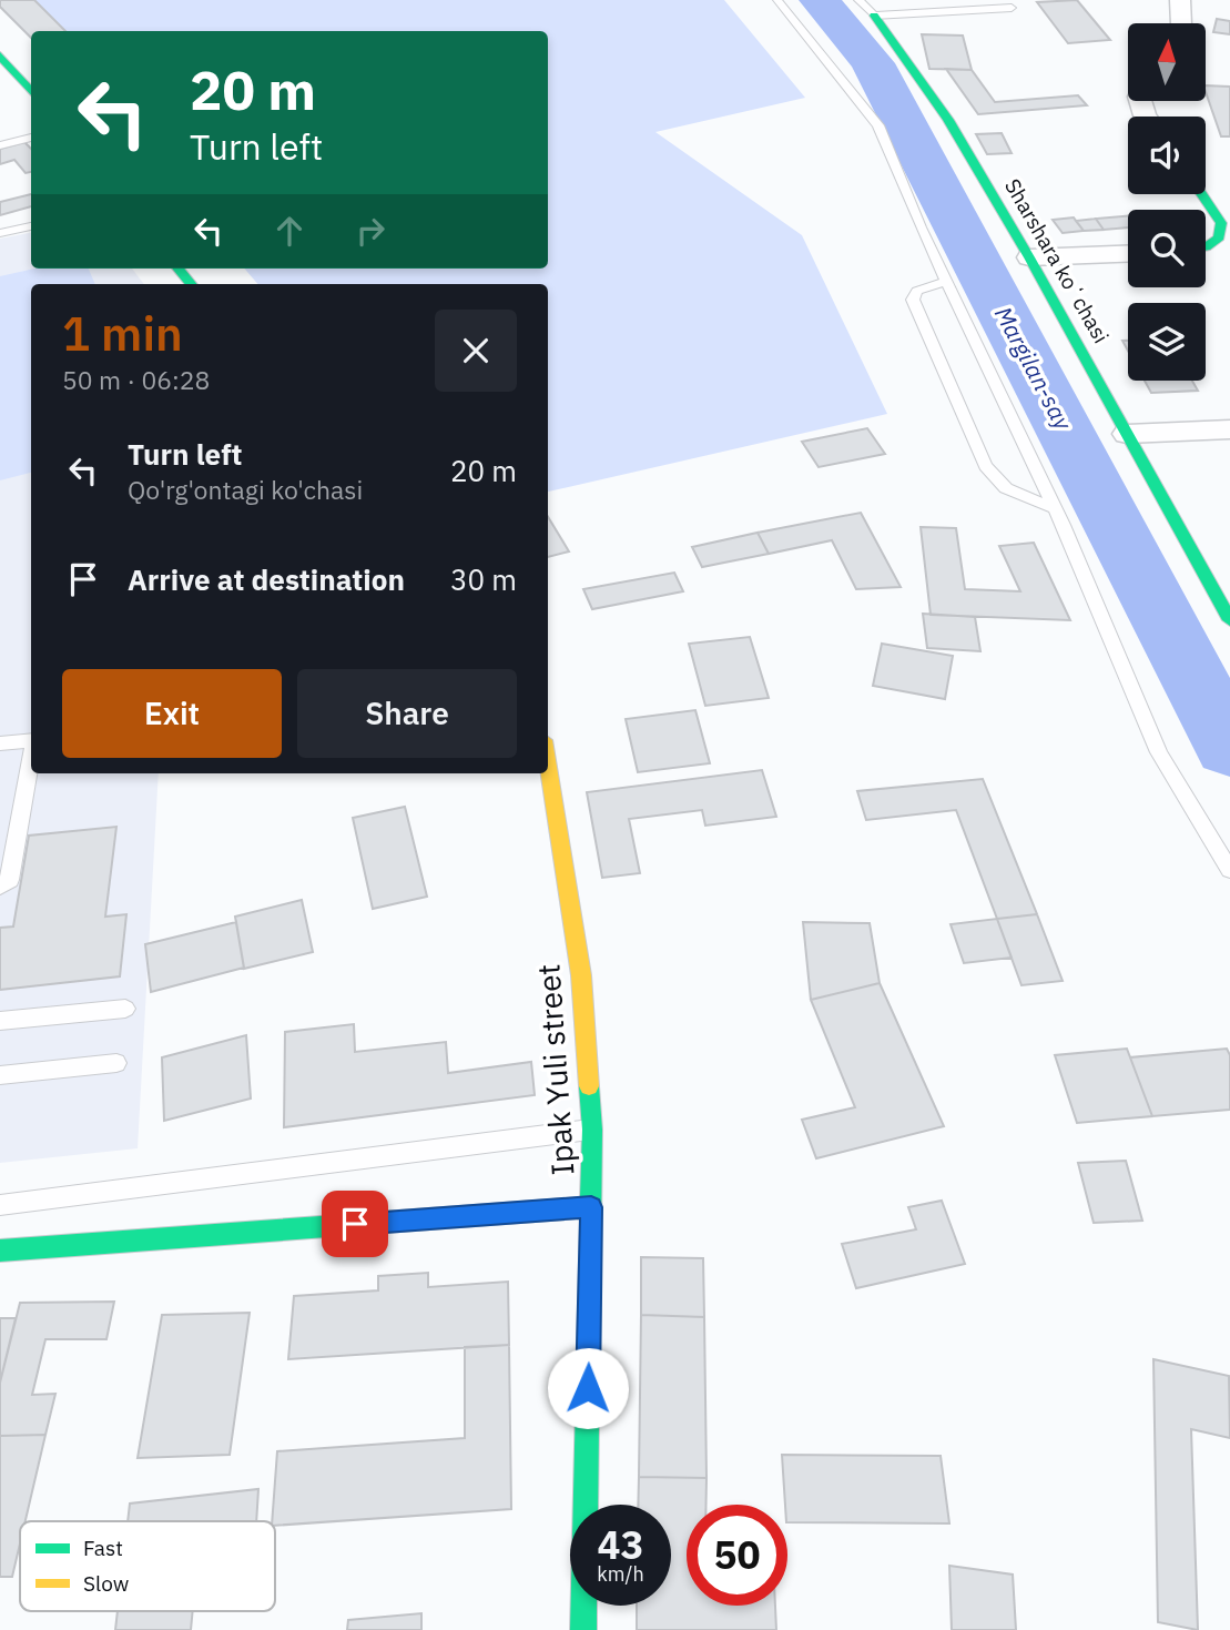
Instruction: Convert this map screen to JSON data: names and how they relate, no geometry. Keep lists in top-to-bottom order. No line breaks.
{"streets":{"street":["Sharshara koʻchasi","Ipak Yuli street"]},"water":["Margilan-say"],"legend":["Fast","Slow"],"north":"top","page":{"turn":["20 m","Turn left"],"heading":["1 min","50 m · 06:28"],"list":[{"name":"Turn left","note":"Qo'rg'ontagi ko'chasi","value":"20 m"},{"name":"Arrive at destination","value":"30 m"}],"buttons":["Exit","Share"],"speed":"43 km/h","limit":"50"}}
